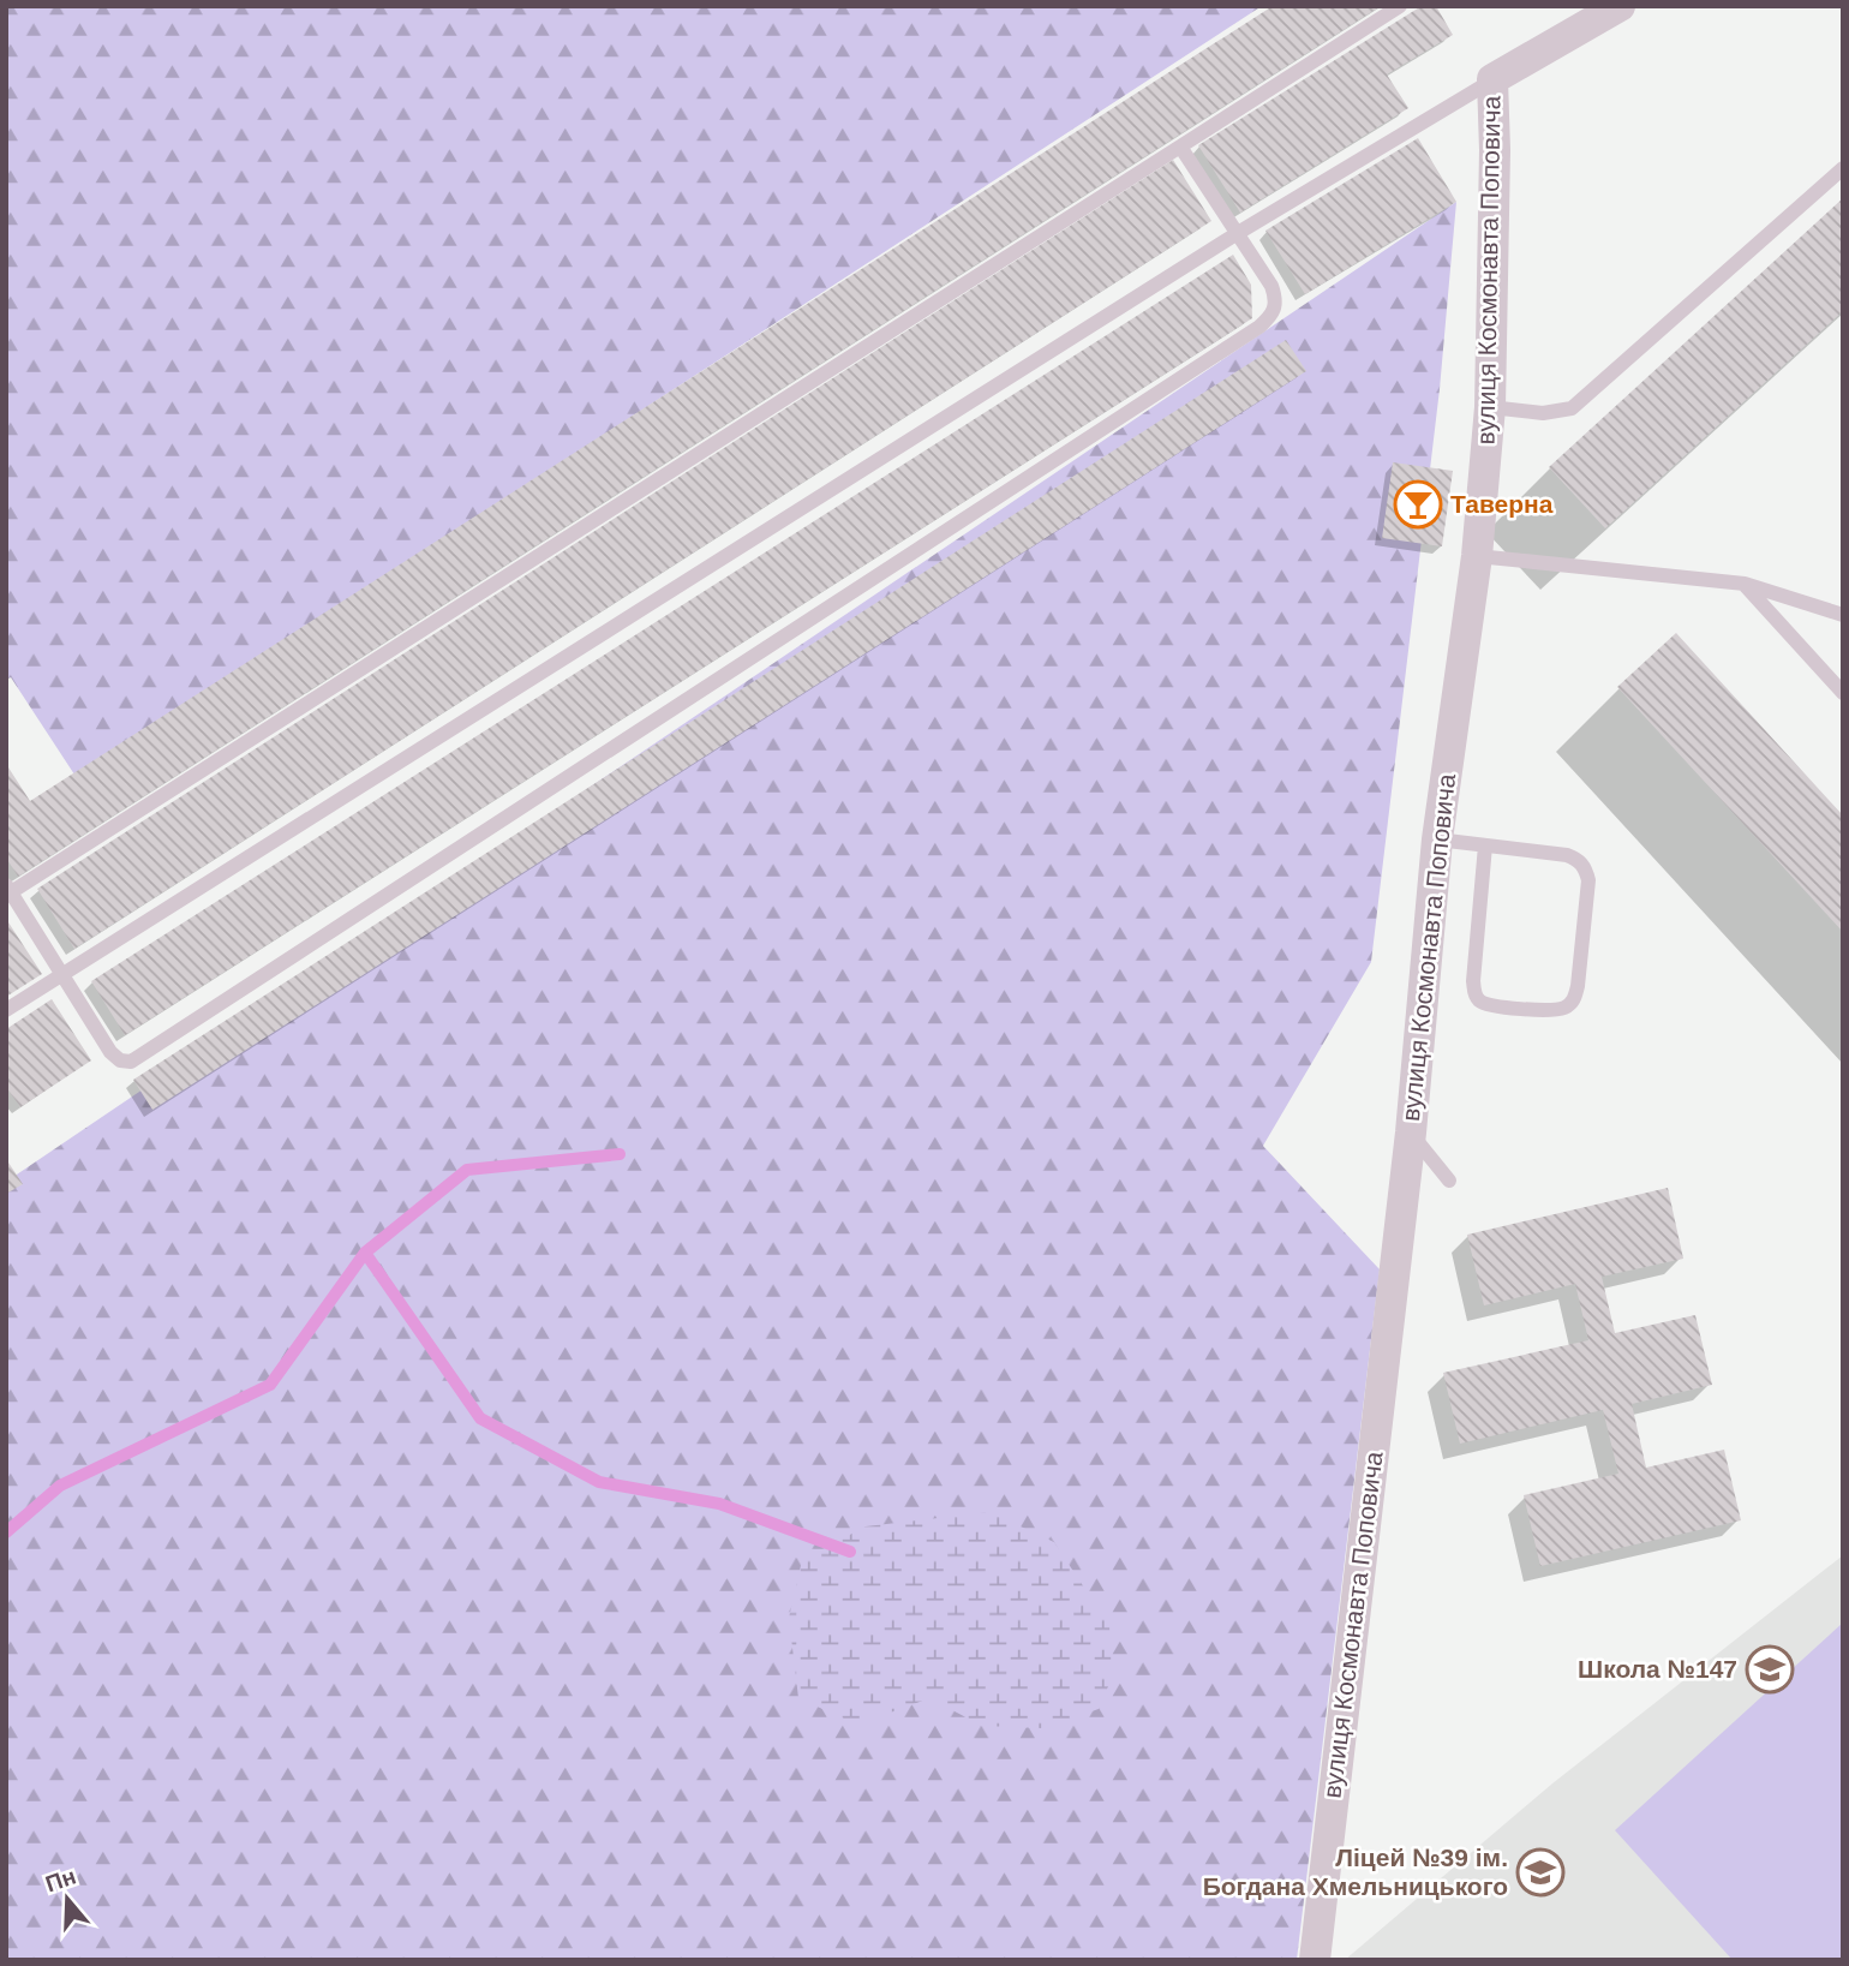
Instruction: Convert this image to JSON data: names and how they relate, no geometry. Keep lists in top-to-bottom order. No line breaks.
{"streets":{"street":["вулиця Космонавта Поповича"]},"places":{"bar":["Таверна"],"school or university":["Школа №147","Ліцей №39 ім. Богдана Хмельницького"]},"north":"top"}
